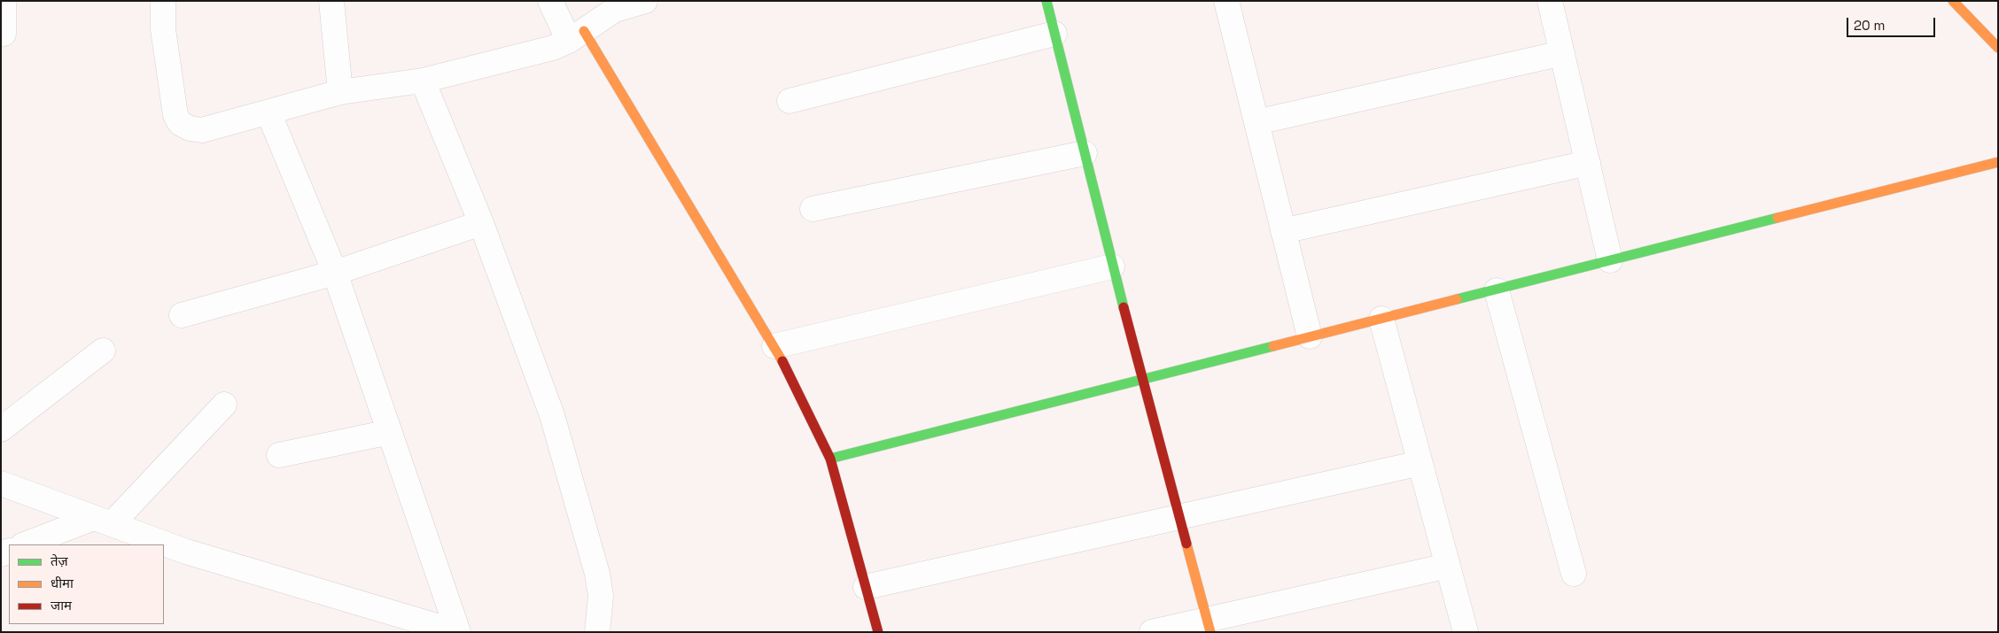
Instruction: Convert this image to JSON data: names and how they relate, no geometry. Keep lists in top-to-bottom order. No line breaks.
{"legend":["तेज़","धीमा","जाम"],"scale_bar":"20 m"}
